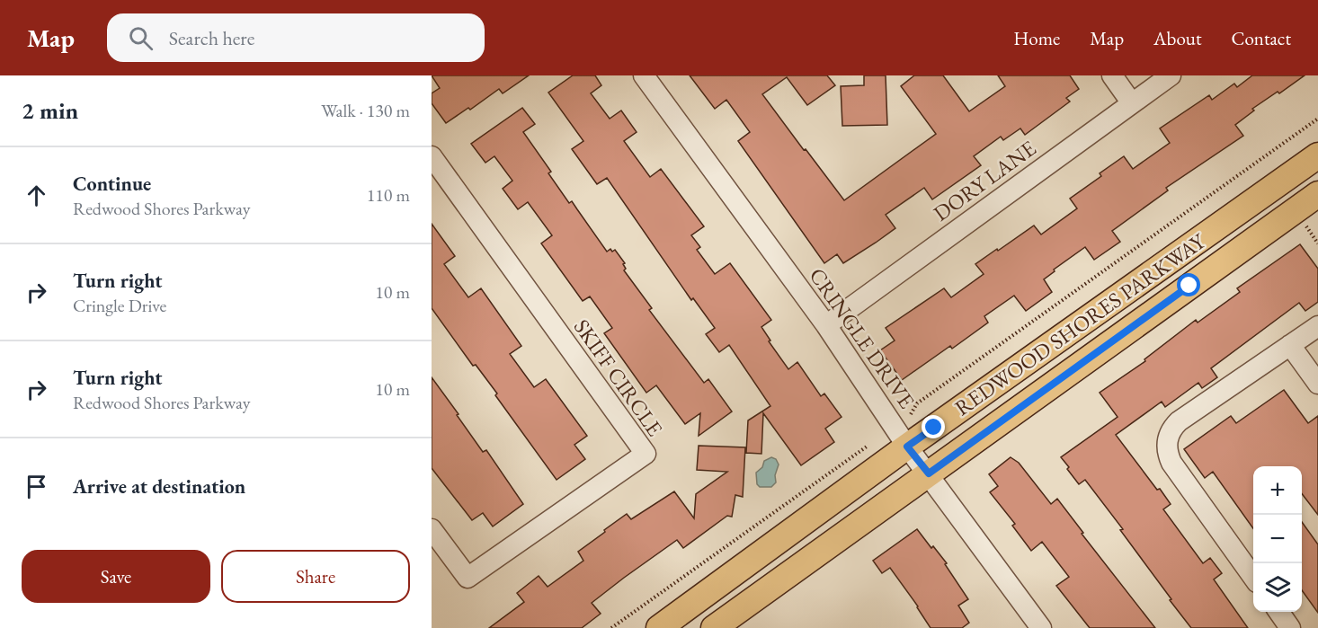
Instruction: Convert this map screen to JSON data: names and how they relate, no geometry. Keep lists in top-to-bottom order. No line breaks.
{"streets":{"main road":["REDWOOD SHORES PARKWAY"],"street":["DORY LANE","CRINGLE DRIVE","SKIFF CIRCLE"]},"crossings":[["DORY LANE","CRINGLE DRIVE"],["REDWOOD SHORES PARKWAY","CRINGLE DRIVE"]],"page":{"header":"Map","search":"Search here","nav":["Home","Map","About","Contact"],"heading":["2 min","Walk · 130 m"],"list":[["Continue","Redwood Shores Parkway","110 m"],["Turn right","Cringle Drive","10 m"],["Turn right","Redwood Shores Parkway","10 m"],"Arrive at destination"],"map_buttons":["+","−"],"buttons":["Save","Share"]}}
